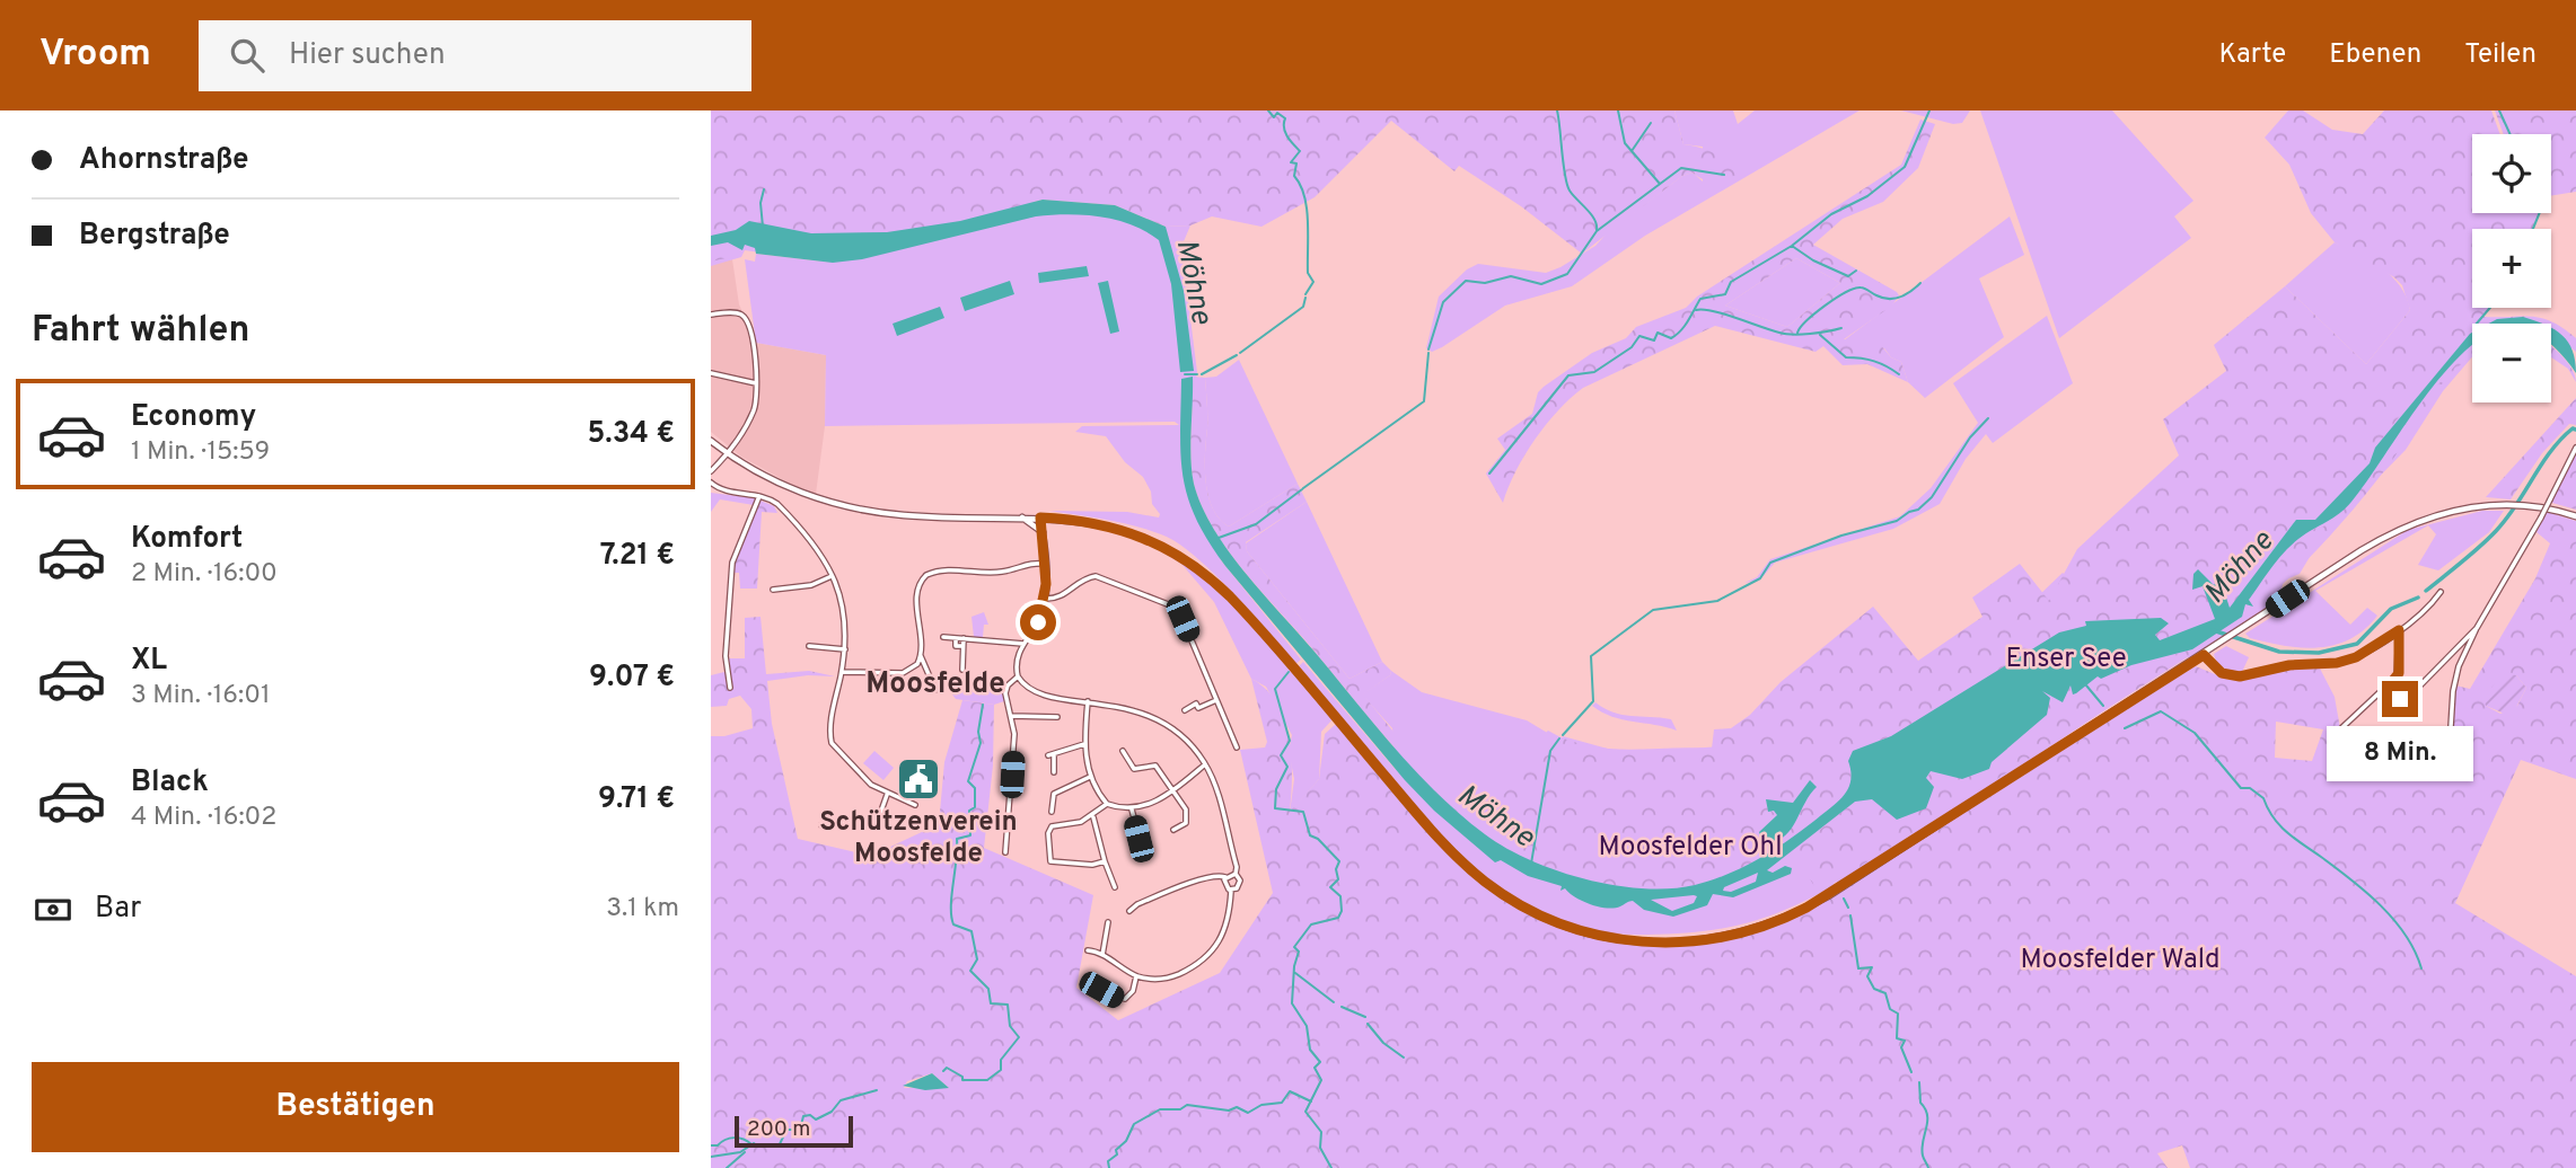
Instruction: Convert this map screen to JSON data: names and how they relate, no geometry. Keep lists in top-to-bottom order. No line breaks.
{"districts":["Moosfelde"],"water":["Möhne"],"parks":["Enser See","Moosfelder Ohl","Moosfelder Wald"],"places":{"public building":["Schützenverein Moosfelde"]},"scale_bar":"200 m","page":{"header":"Vroom","search":"Hier suchen","nav":["Karte","Ebenen","Teilen"],"banner":["Ahornstraße","Bergstraße"],"map_buttons":["+","−"],"heading":"Fahrt wählen","list":[{"name":"Economy","note":"1 Min. · 15:59","value":"5.34 €"},{"name":"Komfort","note":"2 Min. · 16:00","value":"7.21 €"},{"name":"XL","note":"3 Min. · 16:01","value":"9.07 €"},{"name":"Black","note":"4 Min. · 16:02","value":"9.71 €"}],"bubble":"8 Min.","pay":["Bar","3.1 km"],"buttons":"Bestätigen","scale":"200 m"}}
